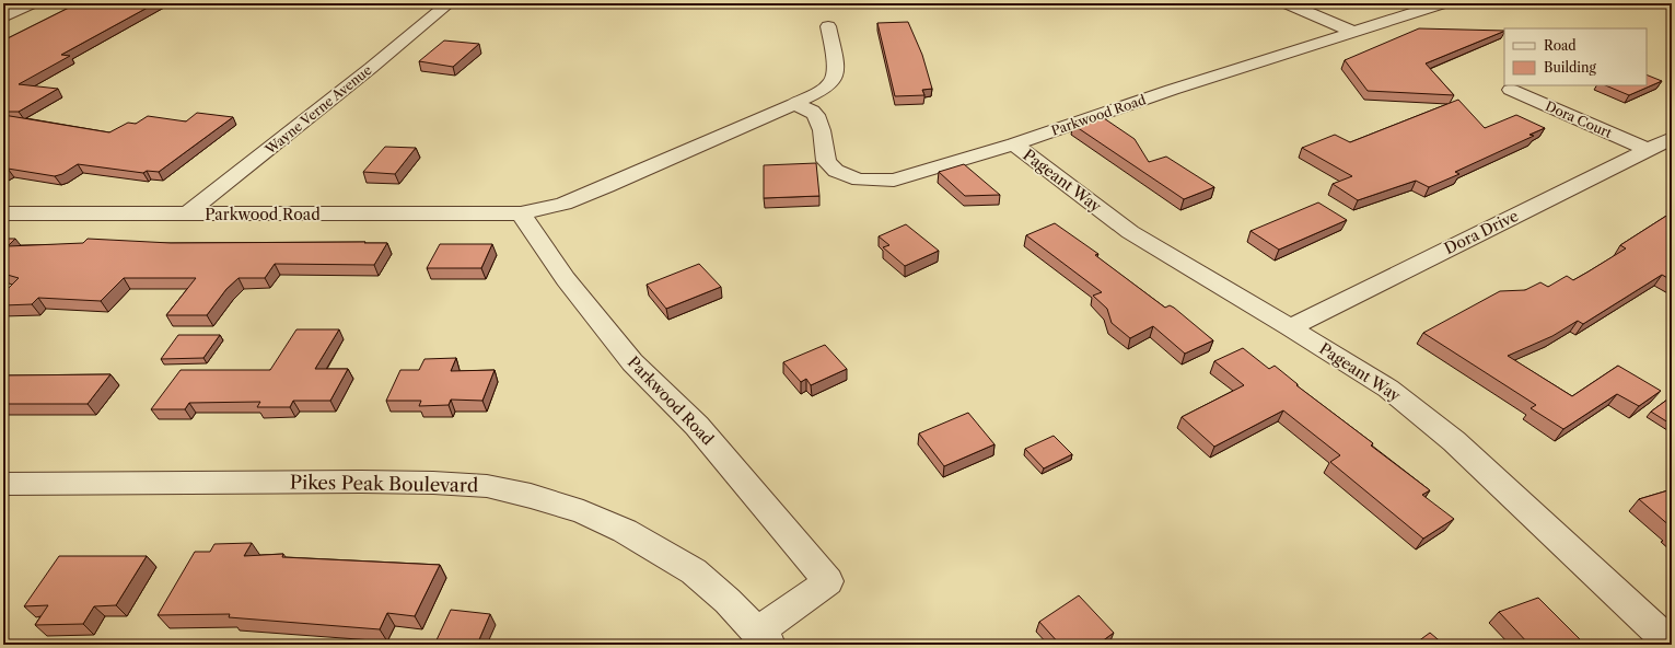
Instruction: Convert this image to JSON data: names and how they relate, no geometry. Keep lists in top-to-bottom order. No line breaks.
{"streets":{"street":["Wayne Verne Avenue","Parkwood Road","Dora Court","Pageant Way","Dora Drive","Pikes Peak Boulevard"]},"crossings":[["Wayne Verne Avenue","Parkwood Road"],["Parkwood Road","Pageant Way"],["Parkwood Road","Pikes Peak Boulevard"],["Dora Court","Dora Drive"],["Pageant Way","Dora Drive"]],"legend":["Road","Building"]}
